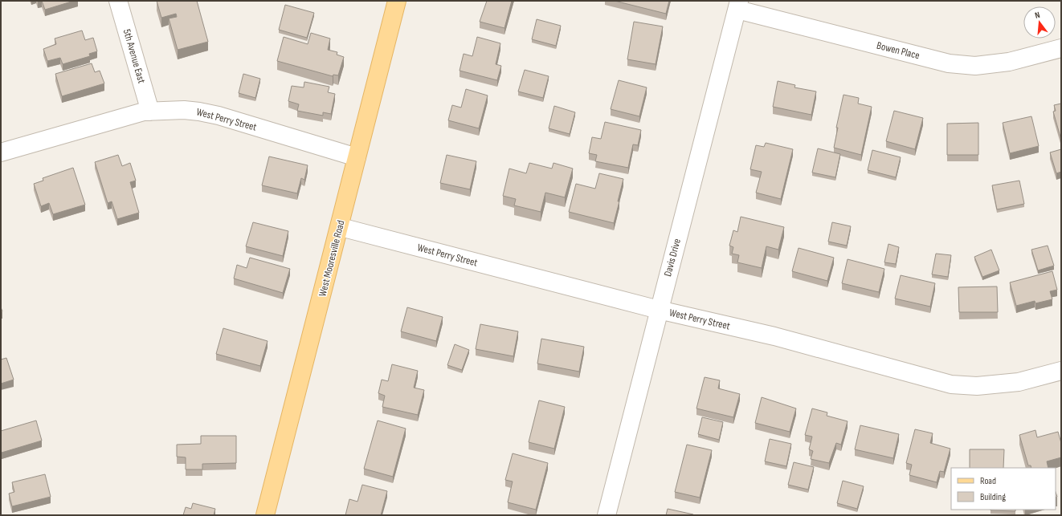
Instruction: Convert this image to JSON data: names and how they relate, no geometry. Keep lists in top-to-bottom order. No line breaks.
{"streets":{"main road":["West Mooresville Road"],"street":["Bowen Place","5th Avenue East","West Perry Street","Davis Drive"]},"crossings":[["Bowen Place","Davis Drive"],["5th Avenue East","West Perry Street"],["West Perry Street","Davis Drive"],["West Perry Street","West Mooresville Road"]],"legend":["Road","Building"],"north":"top"}
